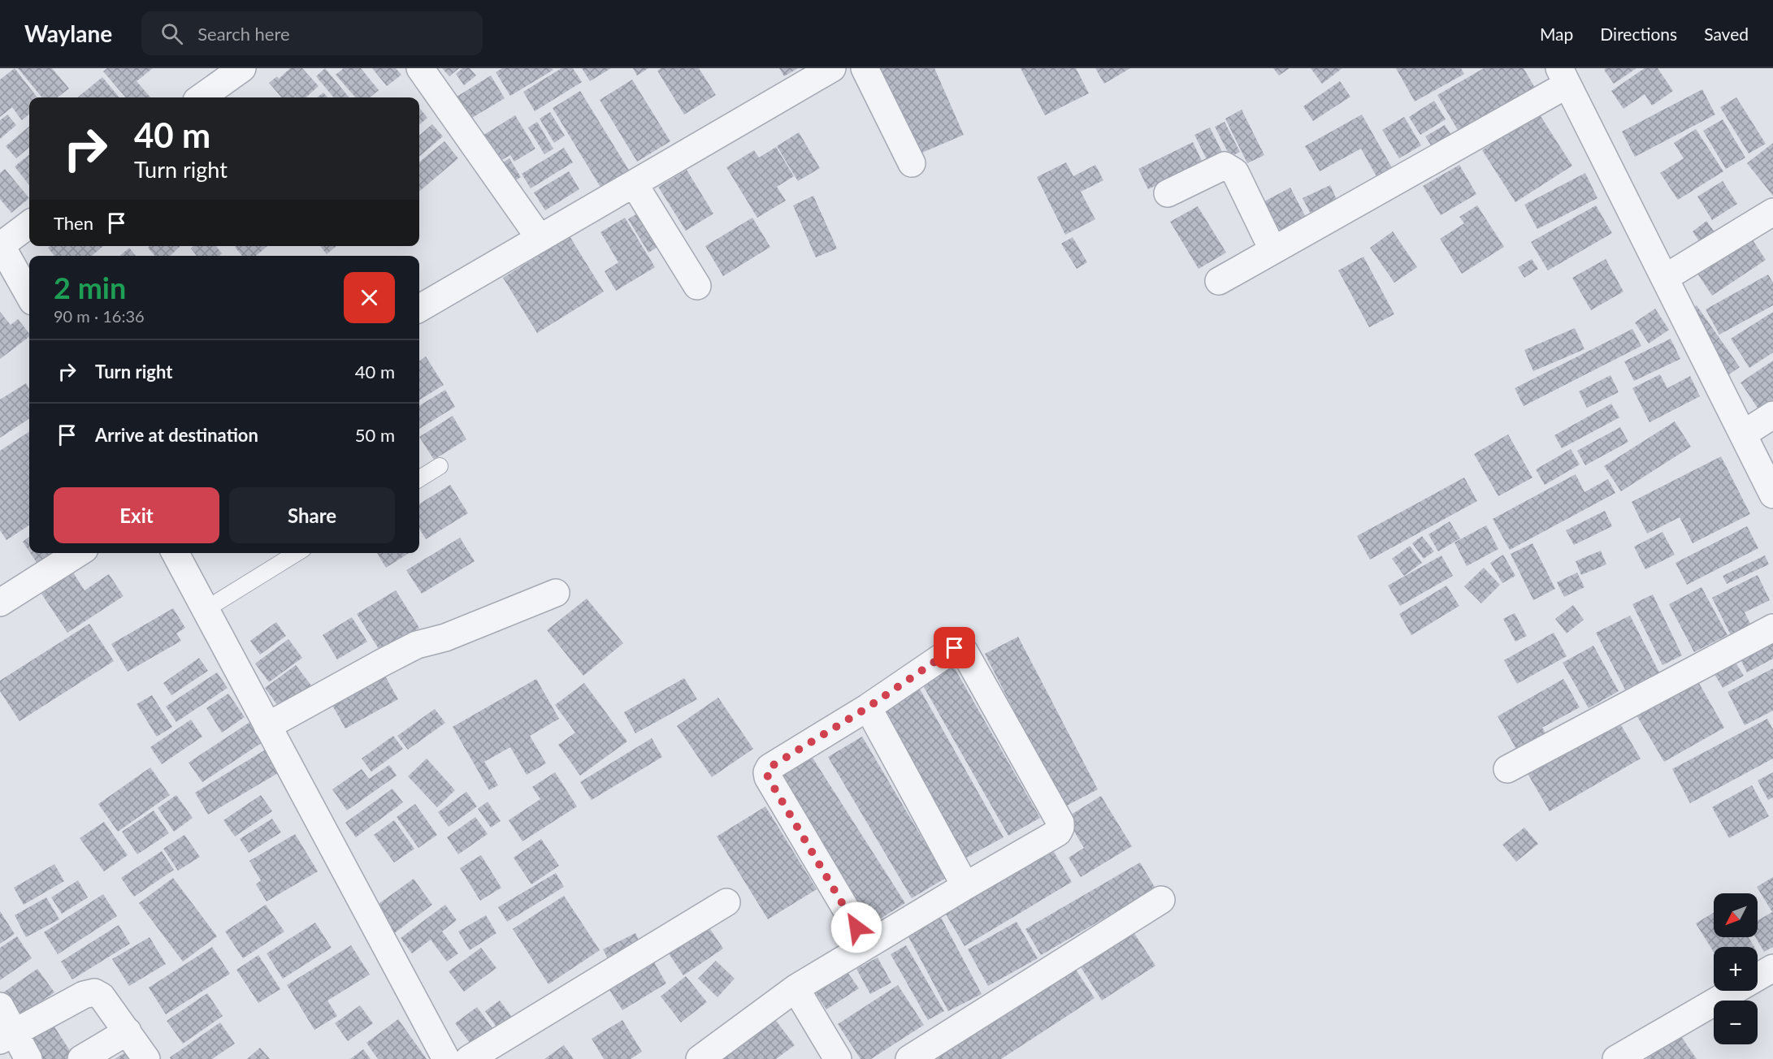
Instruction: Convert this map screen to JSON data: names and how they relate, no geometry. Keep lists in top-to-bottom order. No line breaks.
{"north":"bottom left","page":{"header":"Waylane","search":"Search here","nav":["Map","Directions","Saved"],"turn":["40 m","Turn right"],"then":"Then","heading":["2 min","90 m · 16:36"],"list":[{"name":"Turn right","value":"40 m"},{"name":"Arrive at destination","value":"50 m"}],"buttons":["Exit","Share"],"map_buttons":["+","−"]}}
